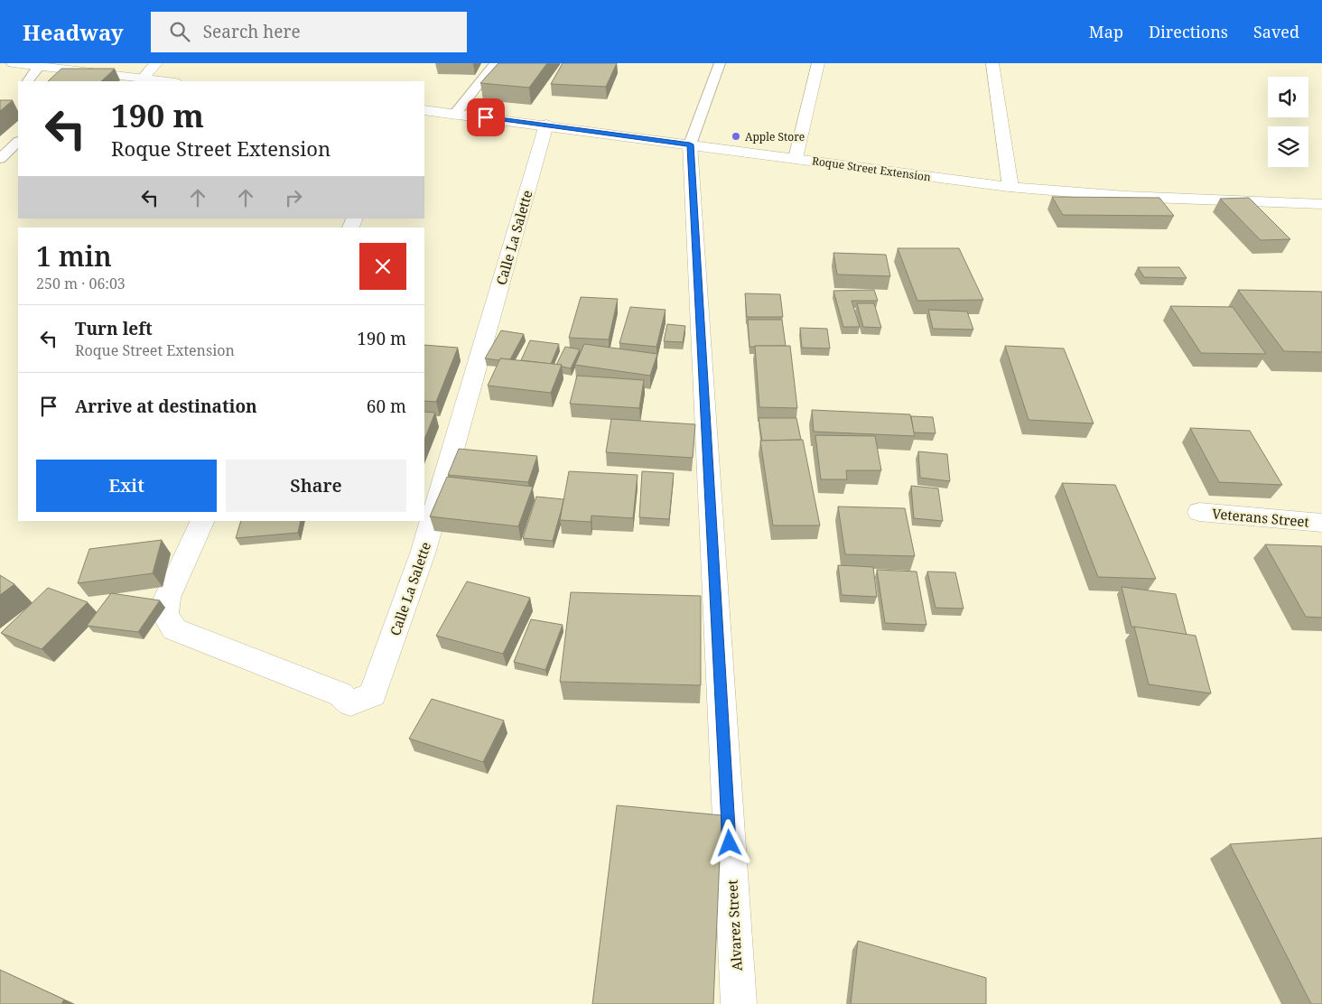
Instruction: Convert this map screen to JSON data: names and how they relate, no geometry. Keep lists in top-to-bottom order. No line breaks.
{"streets":{"street":["Roque Street Extension","Calle La Salette","Veterans Street","Alvarez Street"]},"crossings":[["Roque Street Extension","Calle La Salette"],["Roque Street Extension","Alvarez Street"]],"places":["Apple Store"],"page":{"header":"Headway","search":"Search here","nav":["Map","Directions","Saved"],"turn":["190 m","Roque Street Extension"],"heading":["1 min","250 m · 06:03"],"list":[{"name":"Turn left","note":"Roque Street Extension","value":"190 m"},{"name":"Arrive at destination","value":"60 m"}],"buttons":["Exit","Share"]}}
